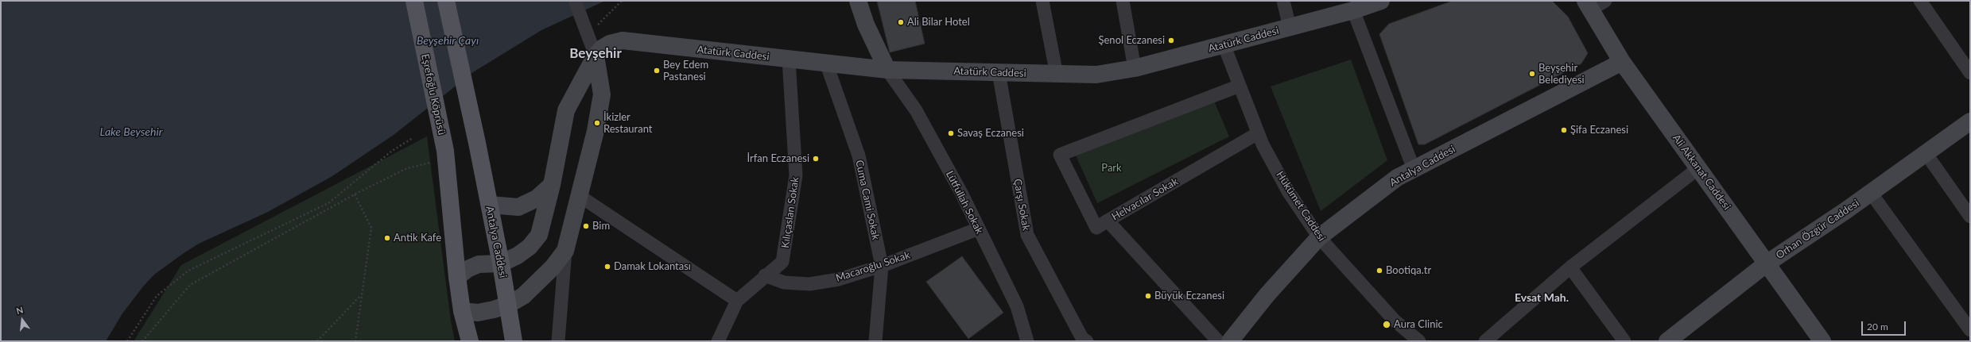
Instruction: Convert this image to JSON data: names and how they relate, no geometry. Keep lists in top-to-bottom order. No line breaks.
{"streets":{"main road":["Atatürk Caddesi","Eşrefoğlu Köprüsü","Antalya Caddesi","Ali Akkanat Caddesi","Orhan Özgür Caddesi"],"street":["Helvacılar Sokak","Cuma Cami Sokak","Lütfullah Sokak","Çarşı Sokak","Hükümet Caddesi","Kılıçaslan Sokak","Macaroğlu Sokak"]},"crossings":[["Atatürk Caddesi","Antalya Caddesi"],["Atatürk Caddesi","Cuma Cami Sokak"],["Atatürk Caddesi","Lütfullah Sokak"],["Atatürk Caddesi","Çarşı Sokak"],["Atatürk Caddesi","Hükümet Caddesi"],["Atatürk Caddesi","Kılıçaslan Sokak"],["Antalya Caddesi","Ali Akkanat Caddesi"],["Antalya Caddesi","Hükümet Caddesi"],["Ali Akkanat Caddesi","Orhan Özgür Caddesi"],["Helvacılar Sokak","Hükümet Caddesi"],["Cuma Cami Sokak","Macaroğlu Sokak"],["Lütfullah Sokak","Macaroğlu Sokak"],["Kılıçaslan Sokak","Macaroğlu Sokak"]],"districts":["Beyşehir","Evsat Mah."],"water":["Beyşehir Çayı","Lake Beysehir"],"parks":["Park"],"places":["Ali Bilar Hotel","Şenol Eczanesi","Bey Edem Pastanesi","Beyşehir Belediyesi","İkizler Restaurant","Şifa Eczanesi","Savaş Eczanesi","İrfan Eczanesi","Bim","Antik Kafe","Damak Lokantası","Bootiqa.tr","Büyük Eczanesi","Aura Clinic"],"scale_bar":"20 m","north":"top"}
